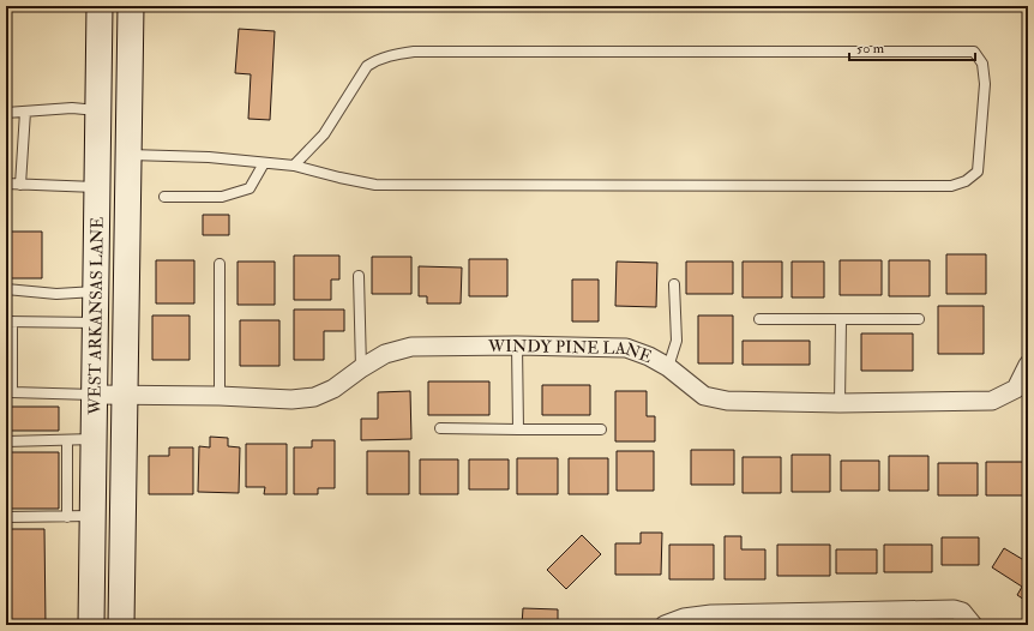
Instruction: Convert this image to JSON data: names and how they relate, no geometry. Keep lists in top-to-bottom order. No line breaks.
{"streets":{"main road":["WEST ARKANSAS LANE"],"street":["WINDY PINE LANE"]},"crossings":[["WEST ARKANSAS LANE","WINDY PINE LANE"]],"scale_bar":"50 m"}
